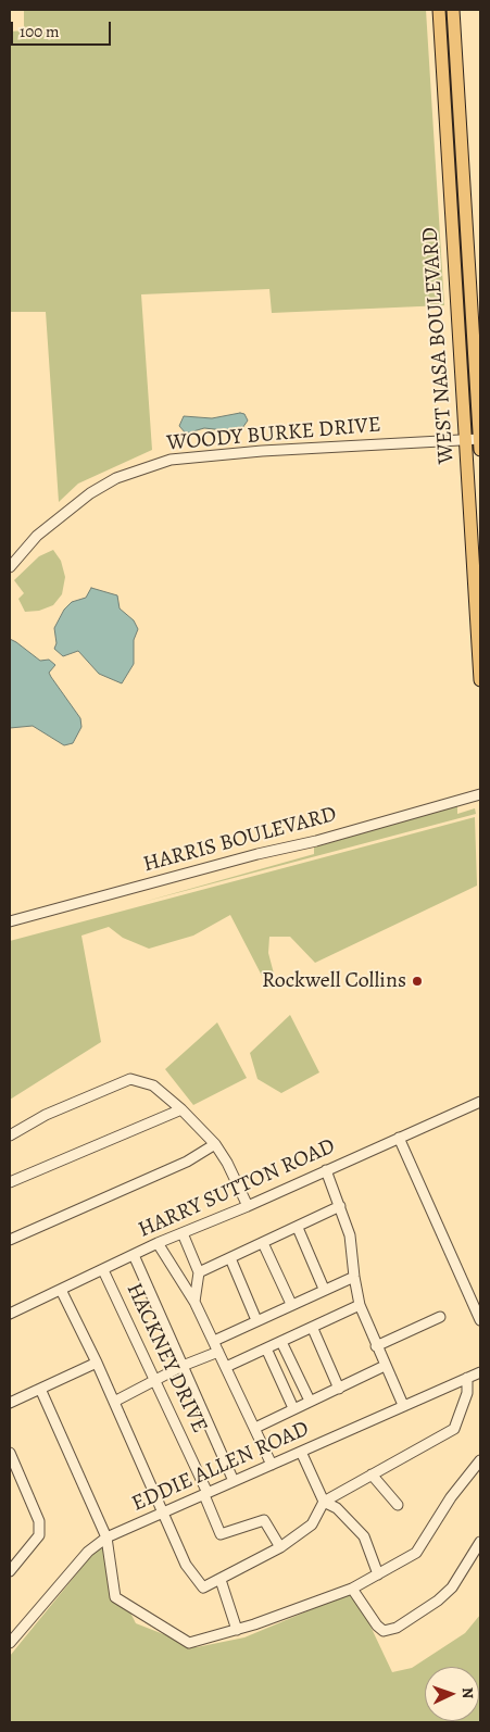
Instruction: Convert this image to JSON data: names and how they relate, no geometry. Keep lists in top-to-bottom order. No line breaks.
{"streets":{"main road":["WEST NASA BOULEVARD"],"street":["WOODY BURKE DRIVE","HARRIS BOULEVARD","HARRY SUTTON ROAD","HACKNEY DRIVE","EDDIE ALLEN ROAD"]},"crossings":[["WEST NASA BOULEVARD","WOODY BURKE DRIVE"],["HARRY SUTTON ROAD","HACKNEY DRIVE"],["HACKNEY DRIVE","EDDIE ALLEN ROAD"]],"places":["Rockwell Collins"],"scale_bar":"100 m","north":"right"}
